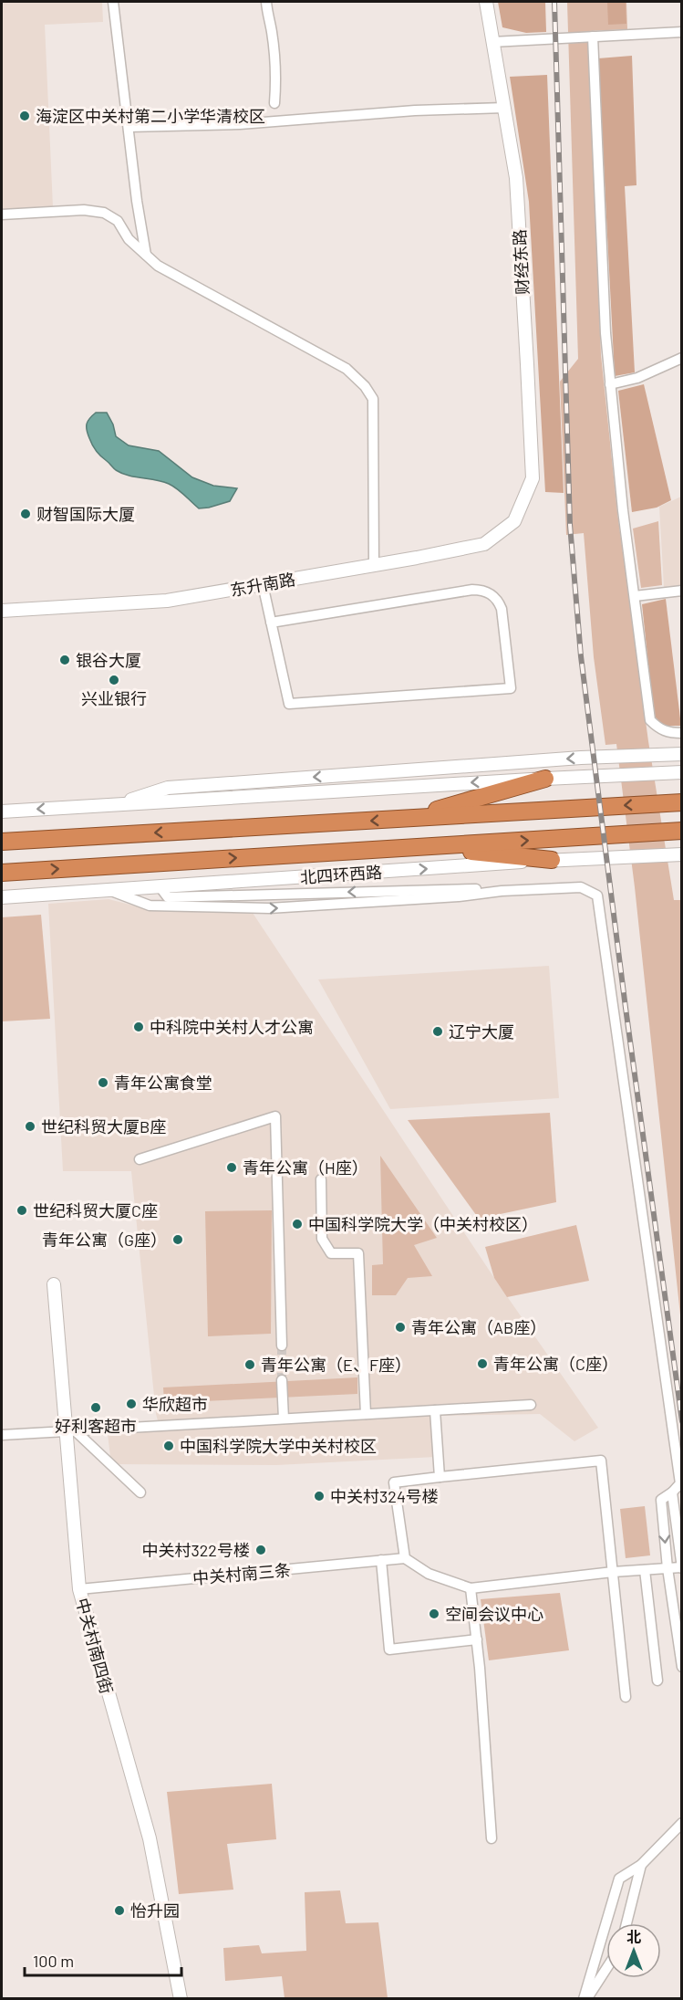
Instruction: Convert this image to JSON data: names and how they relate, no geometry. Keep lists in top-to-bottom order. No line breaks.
{"streets":{"highway":["北四环西路"],"street":["财经东路","东升南路","中关村南三条","中关村南四街"]},"crossings":[["财经东路","东升南路"],["中关村南三条","中关村南四街"]],"places":["海淀区中关村第二小学华清校区","财智国际大厦","银谷大厦","兴业银行","中科院中关村人才公寓","辽宁大厦","青年公寓食堂","世纪科贸大厦B座","青年公寓（H座）","世纪科贸大厦C座","中国科学院大学（中关村校区）","青年公寓（G座）","青年公寓（AB座）","青年公寓（C座）","青年公寓（E、F座）","华欣超市","好利客超市","中国科学院大学中关村校区","中关村324号楼","中关村322号楼","空间会议中心","怡升园"],"scale_bar":"100 m","north":"top"}
